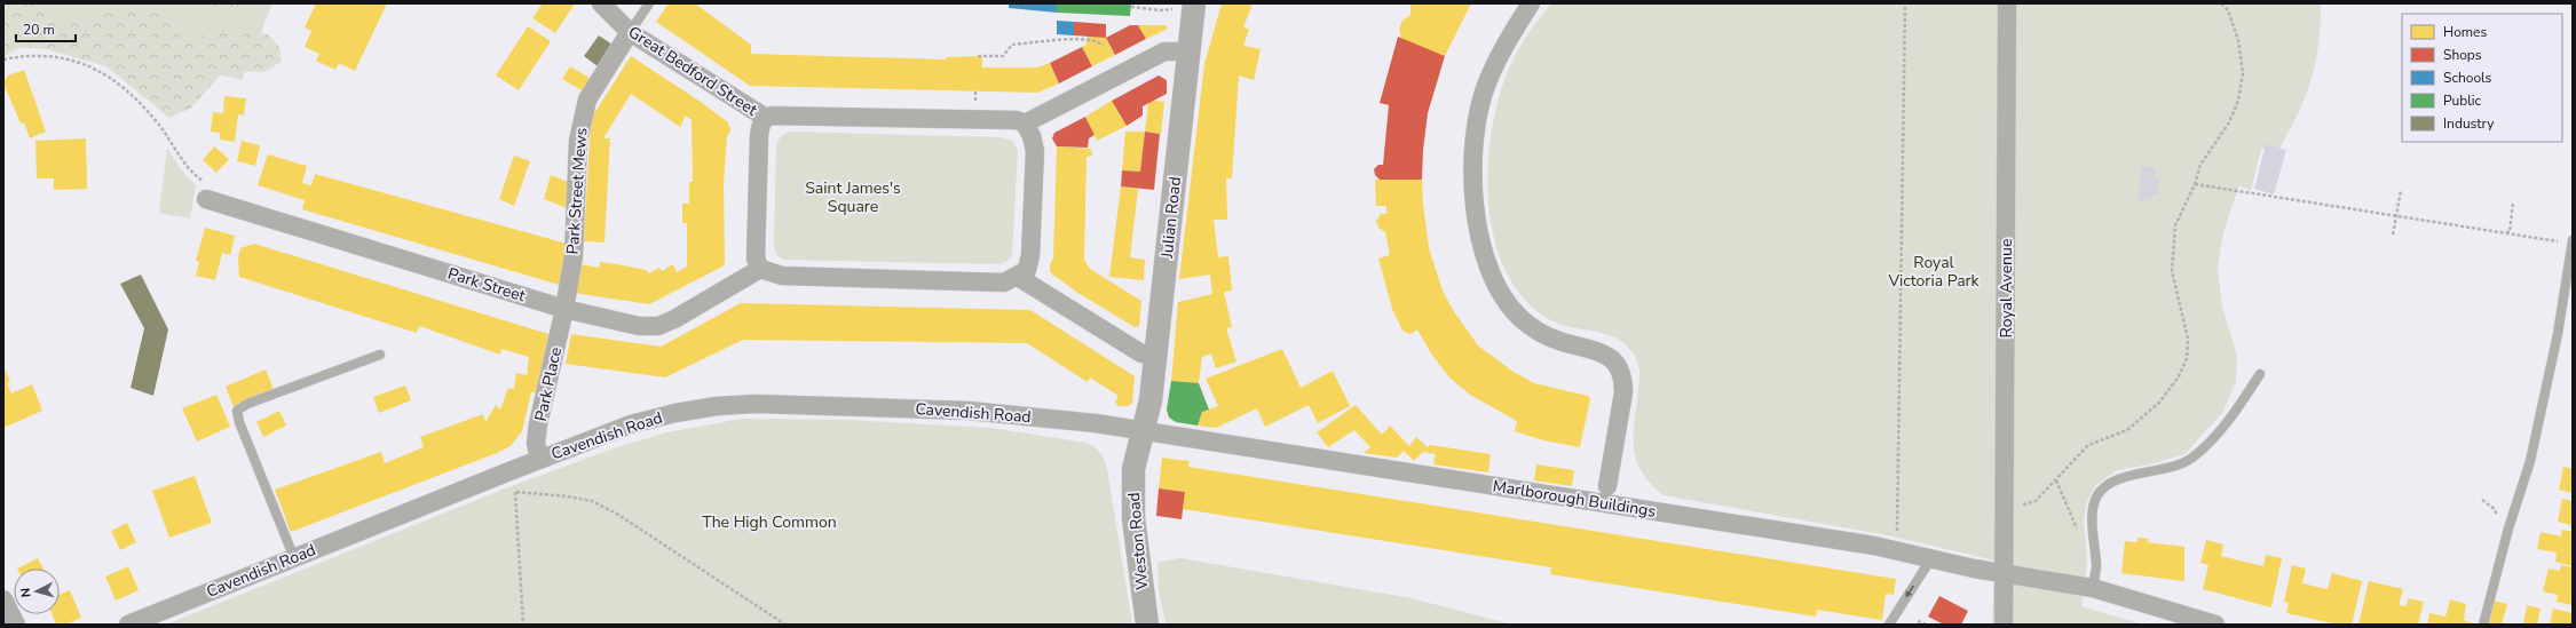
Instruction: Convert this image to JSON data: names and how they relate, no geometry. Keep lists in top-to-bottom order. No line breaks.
{"streets":{"street":["Great Bedford Street","Park Street Mews","Julian Road","Park Street","Royal Avenue","Park Place","Cavendish Road","Marlborough Buildings","Weston Road"]},"crossings":[["Great Bedford Street","Park Street Mews"],["Park Street Mews","Park Street"],["Park Street Mews","Park Place"],["Julian Road","Cavendish Road"],["Julian Road","Marlborough Buildings"],["Julian Road","Weston Road"],["Park Street","Park Place"],["Royal Avenue","Marlborough Buildings"],["Park Place","Cavendish Road"],["Cavendish Road","Marlborough Buildings"],["Cavendish Road","Weston Road"],["Marlborough Buildings","Weston Road"]],"parks":["Saint James's Square","Royal Victoria Park","The High Common"],"legend":["Homes","Shops","Schools","Public","Industry"],"scale_bar":"20 m","north":"left"}
